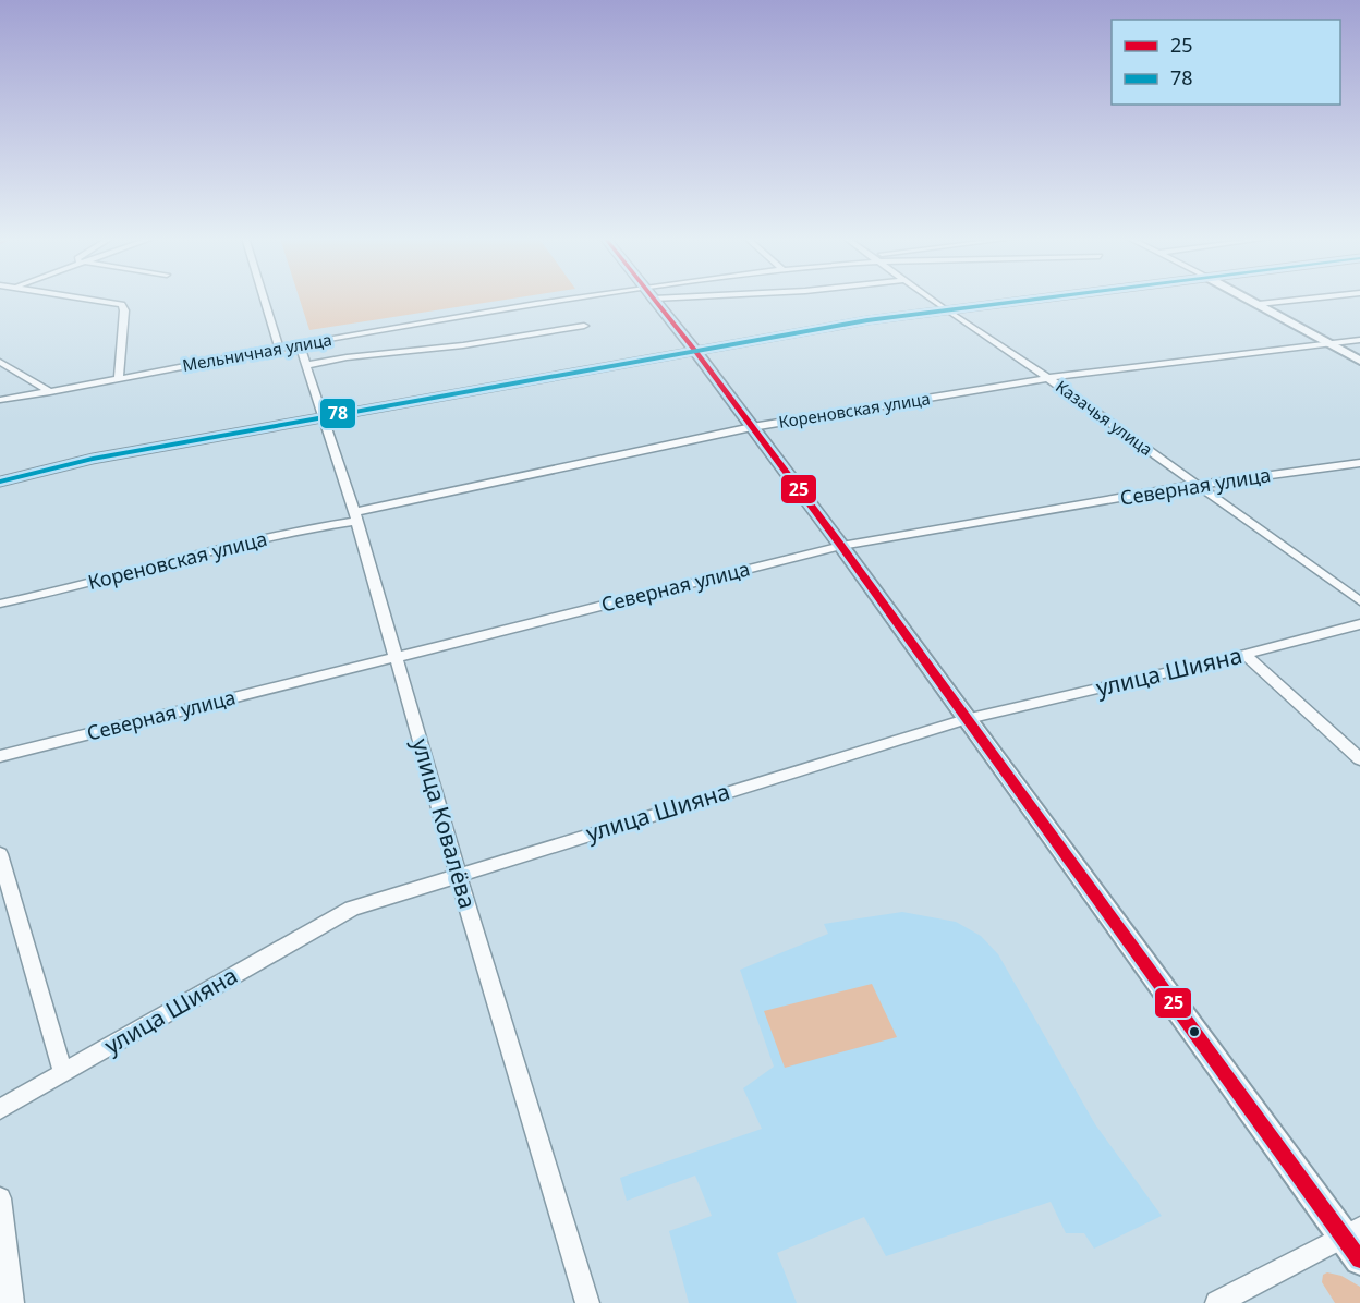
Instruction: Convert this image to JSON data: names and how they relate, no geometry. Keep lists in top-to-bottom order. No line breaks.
{"streets":{"street":["Мельничная улица","Кореновская улица","Казачья улица","Северная улица","улица Шияна","улица Ковалёва"]},"crossings":[["Мельничная улица","улица Ковалёва"],["Кореновская улица","Казачья улица"],["Кореновская улица","улица Ковалёва"],["Казачья улица","Северная улица"],["Северная улица","улица Ковалёва"],["улица Шияна","улица Ковалёва"]],"lines":["transit line 25","transit line 78"],"legend":["25","78"]}
